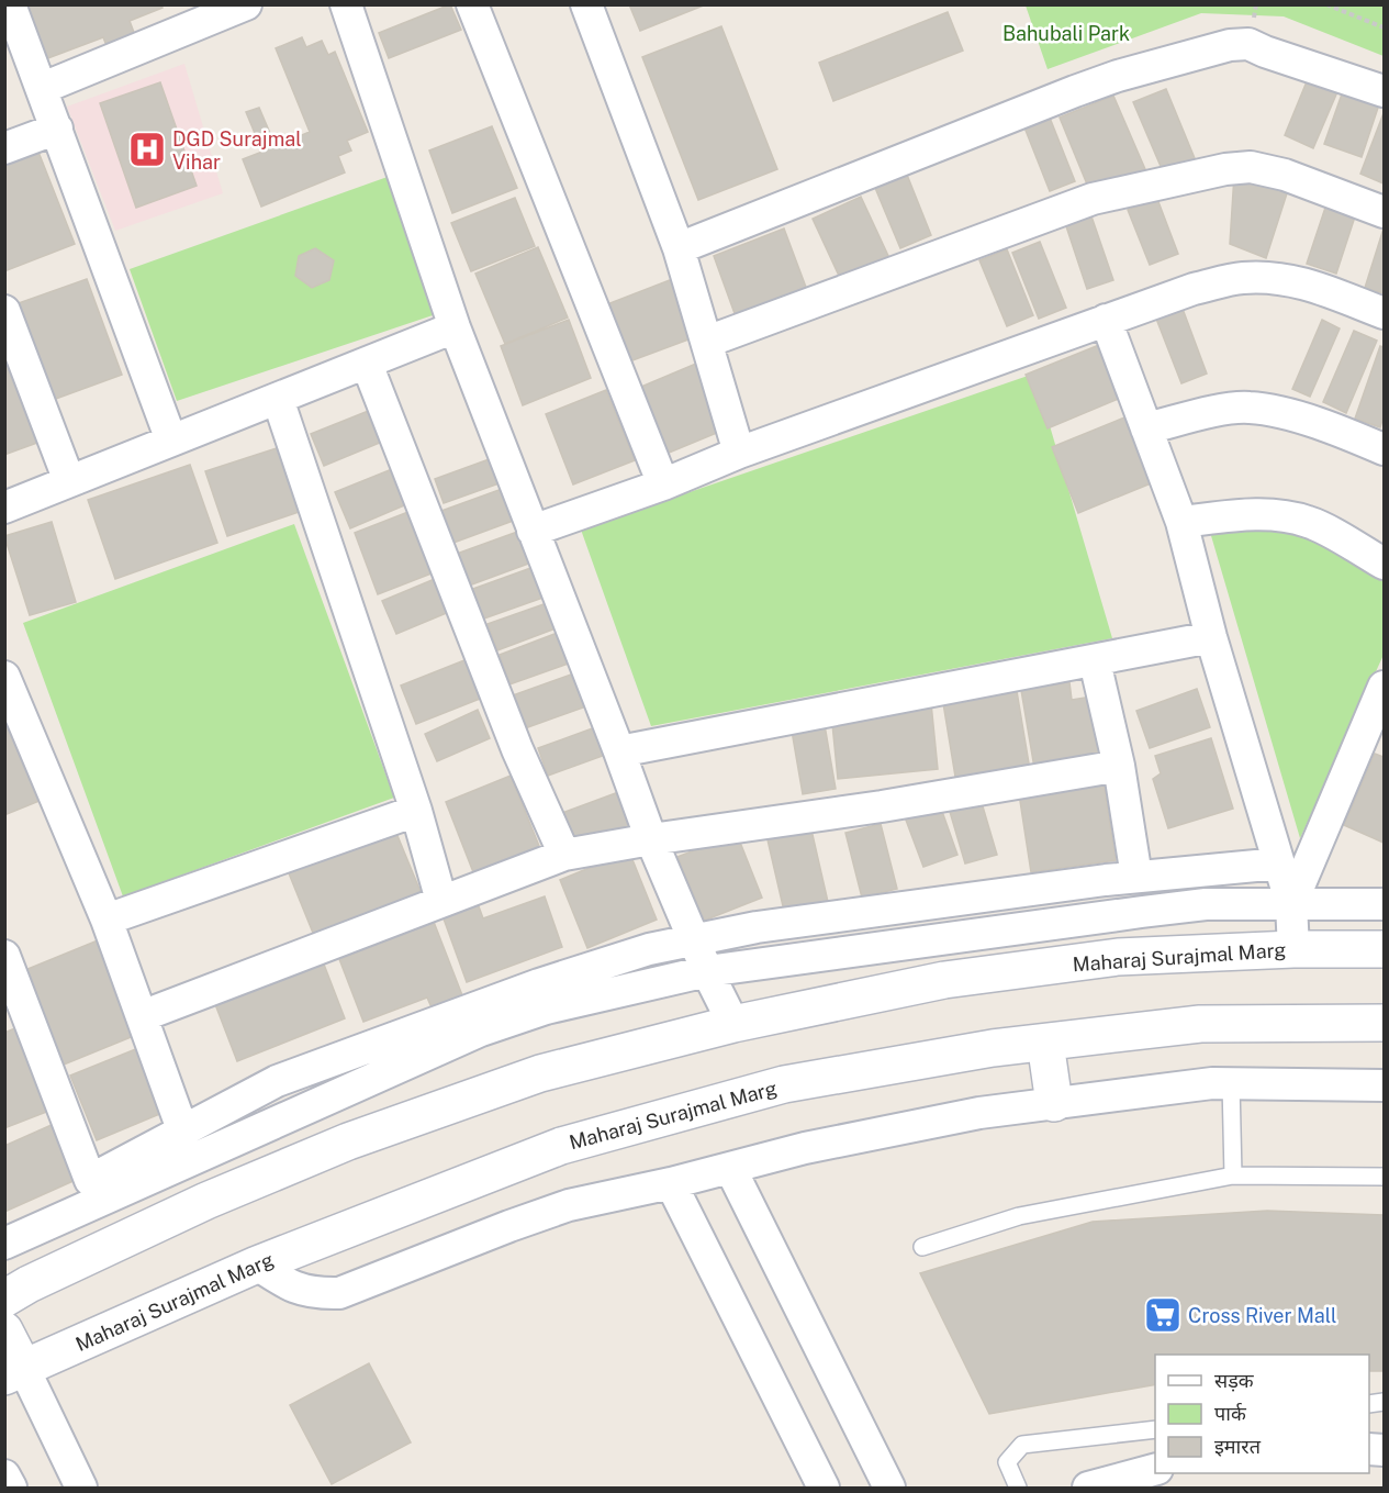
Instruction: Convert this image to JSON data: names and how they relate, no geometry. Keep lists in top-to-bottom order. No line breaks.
{"streets":{"main road":["Maharaj Surajmal Marg"]},"parks":["Bahubali Park"],"places":{"hospital":["DGD Surajmal Vihar"],"supermarket":["Cross River Mall"]},"legend":["सड़क","पार्क","इमारत"]}
